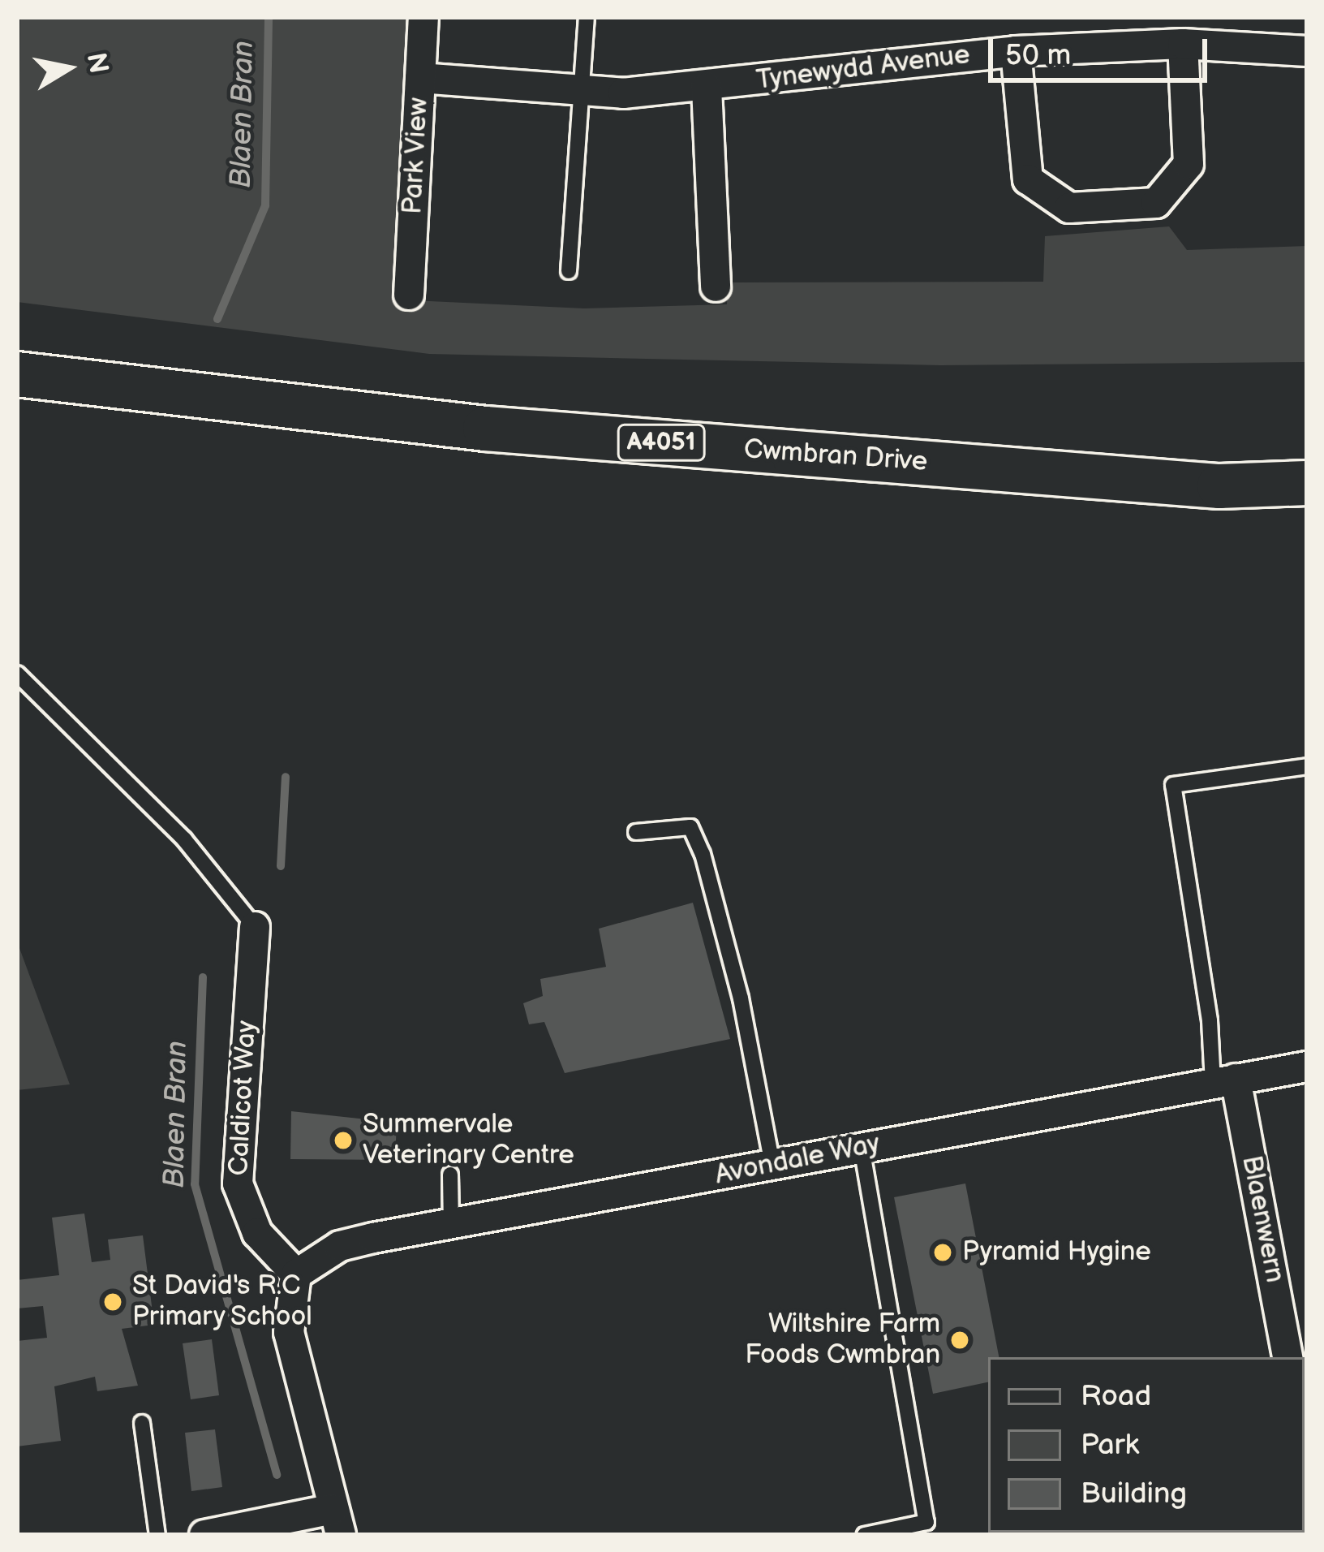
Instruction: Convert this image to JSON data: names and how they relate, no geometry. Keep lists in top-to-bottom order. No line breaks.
{"streets":{"main road":["A4051","Cwmbran Drive"],"street":["Tynewydd Avenue","Park View","Caldicot Way","Avondale Way","Blaenwern"]},"crossings":[["Tynewydd Avenue","Park View"],["Caldicot Way","Avondale Way"],["Avondale Way","Blaenwern"]],"water":["Blaen Bran"],"places":["Summervale Veterinary Centre","Pyramid Hygine","St David's R.C Primary School","Wiltshire Farm Foods Cwmbran"],"legend":["Road","Park","Building"],"scale_bar":"50 m","north":"right"}
